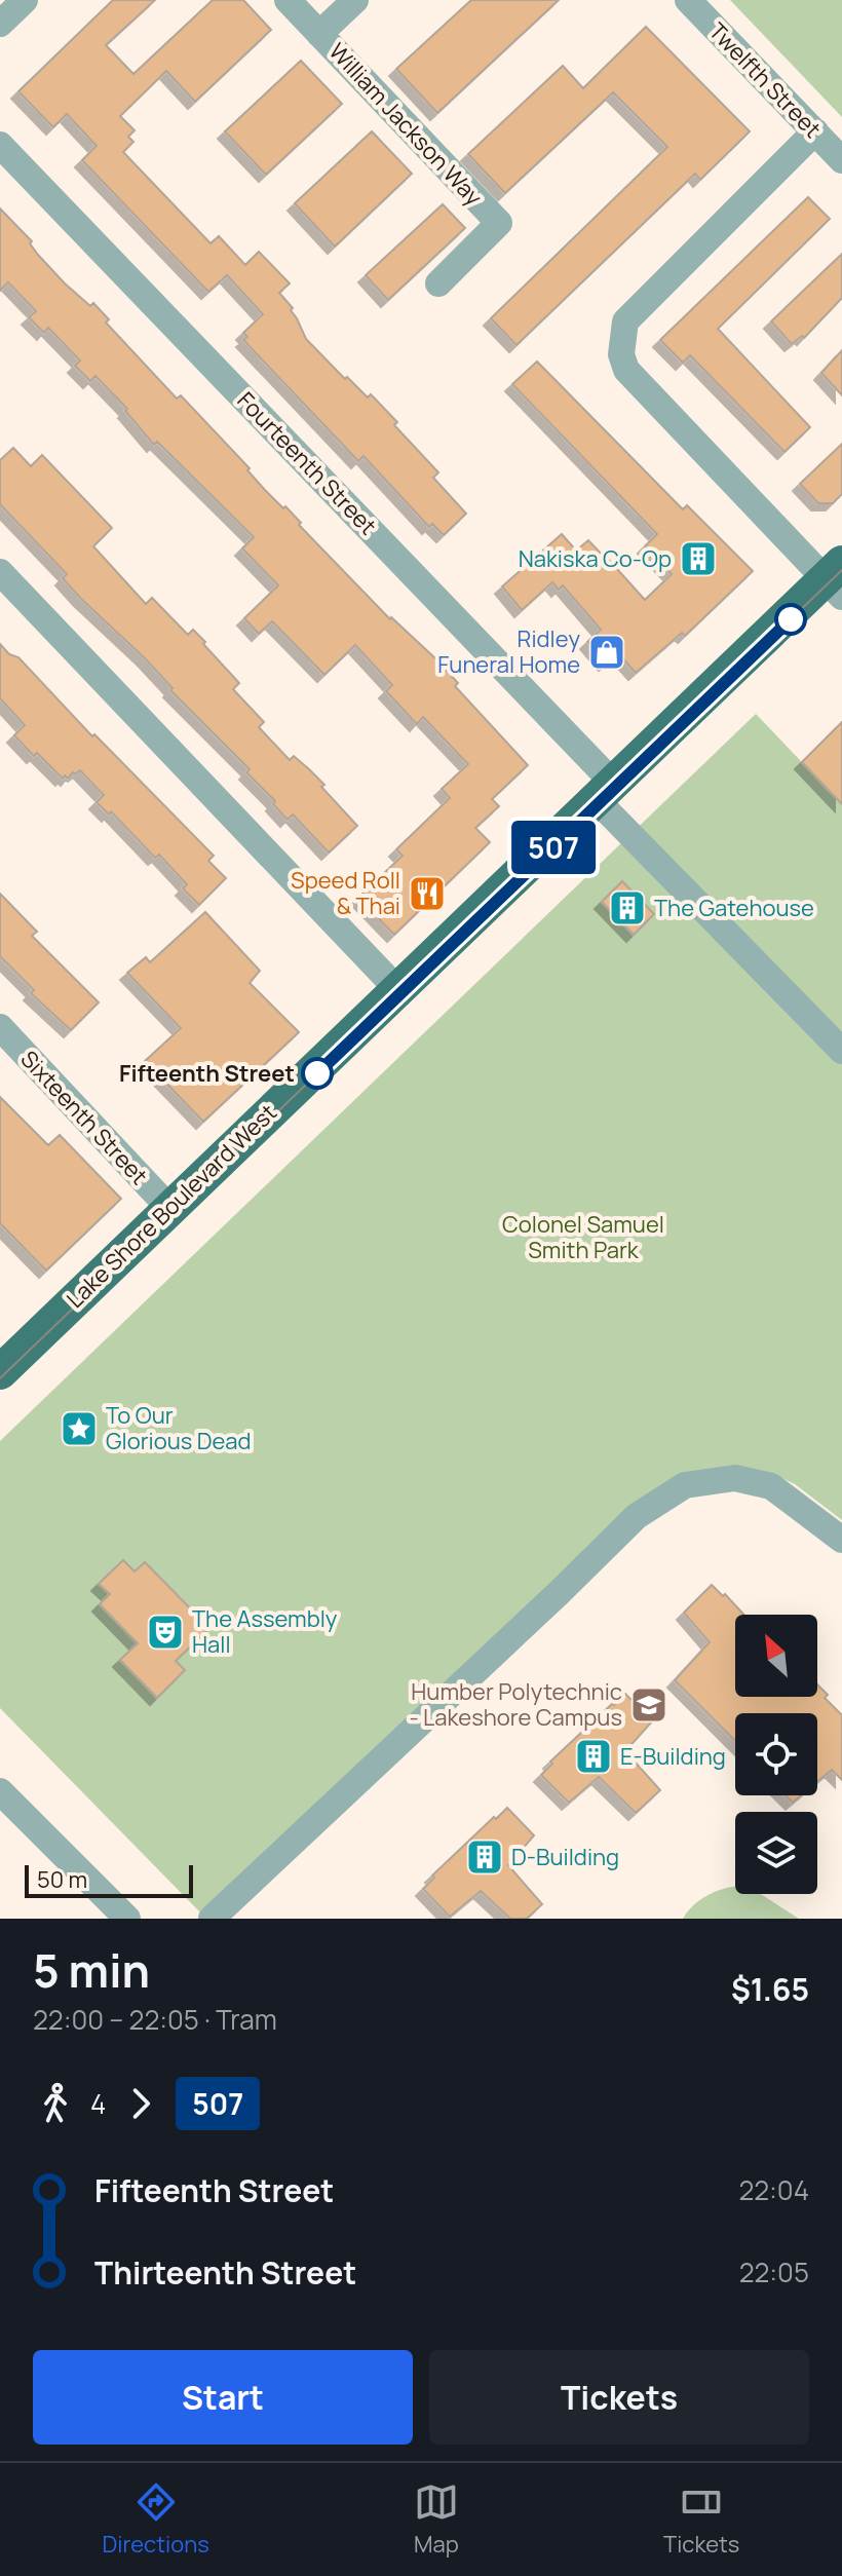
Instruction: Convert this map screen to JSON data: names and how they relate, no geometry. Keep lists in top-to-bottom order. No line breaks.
{"streets":{"main road":["Lake Shore Boulevard West"],"street":["Twelfth Street","William Jackson Way","Fourteenth Street","Sixteenth Street"]},"crossings":[["Fourteenth Street","Lake Shore Boulevard West"],["Sixteenth Street","Lake Shore Boulevard West"]],"parks":["Colonel Samuel Smith Park"],"places":{"building":["Nakiska Co-Op","The Gatehouse","E-Building","D-Building"],"shop":["Ridley Funeral Home"],"restaurant":["Speed Roll & Thai"],"other":["Fifteenth Street"],"place":["To Our Glorious Dead"],"theatre":["The Assembly Hall"],"school or university":["Humber Polytechnic - Lakeshore Campus"]},"lines":["tram line 507"],"scale_bar":"50 m","north":"top left","page":{"on_map":"507","scale":"50 m","heading":["5 min","22:00 – 22:05 · Tram","$1.65"],"legs":["4","507"],"list":[{"name":"Fifteenth Street","value":"22:04"},{"name":"Thirteenth Street","value":"22:05"}],"buttons":["Start","Tickets"],"tabs":["Directions","Map","Tickets"]}}
